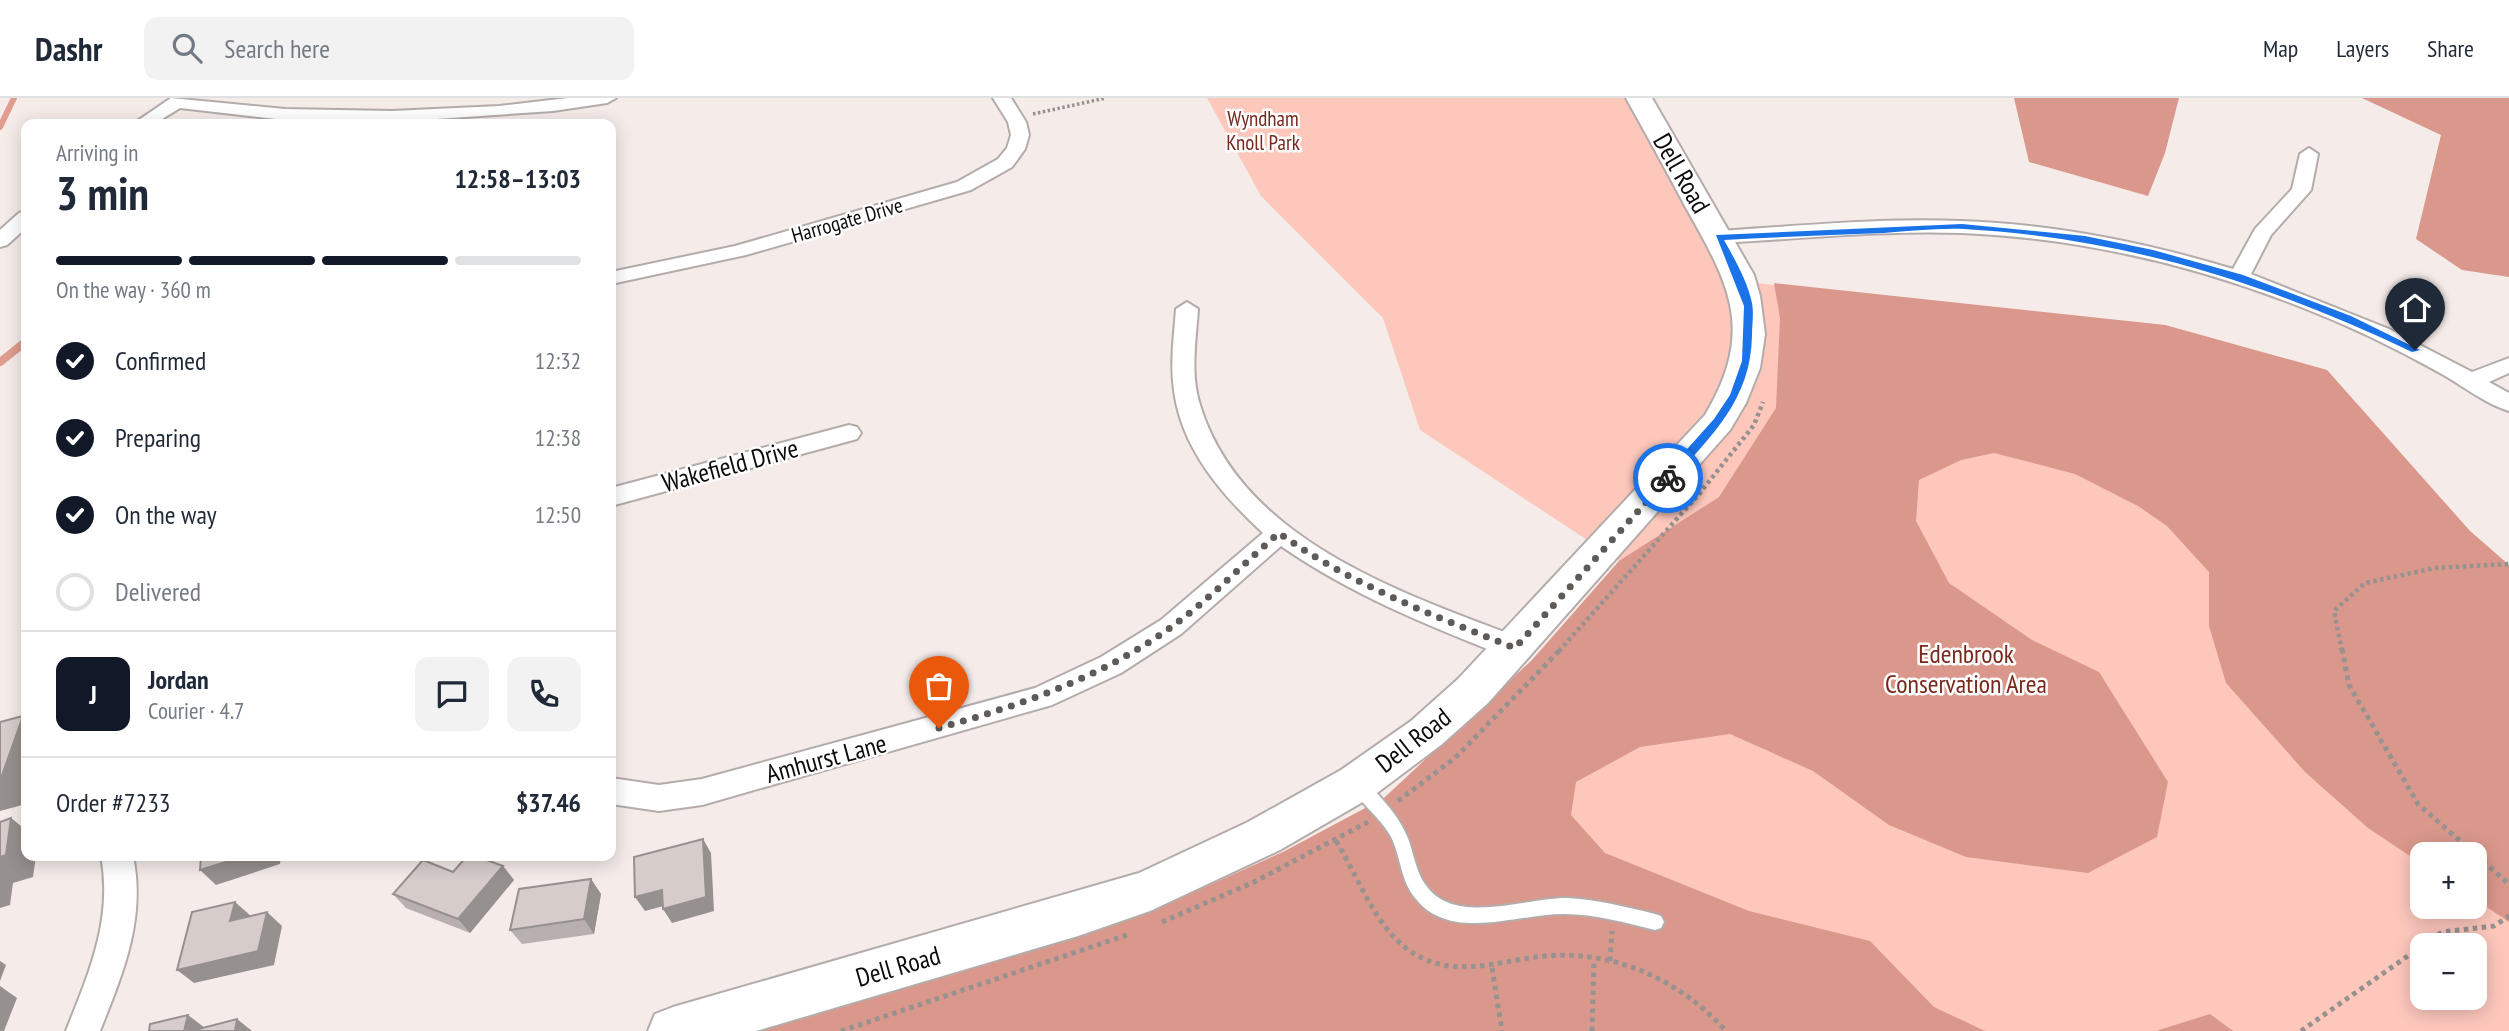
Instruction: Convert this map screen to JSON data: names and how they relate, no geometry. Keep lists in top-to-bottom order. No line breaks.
{"streets":{"street":["Dell Road","Harrogate Drive","Wakefield Drive","Amhurst Lane"]},"parks":["Wyndham Knoll Park","Edenbrook Conservation Area"],"page":{"header":"Dashr","search":"Search here","nav":["Map","Layers","Share"],"heading":["3 min","Arriving in","12:58–13:03"],"panel":["Jordan","Courier · 4.7","Order #7233","$37.46"],"bar":"On the way · 360 m","list":[["Confirmed","12:32"],["Preparing","12:38"],["On the way","12:50"],"Delivered"],"round":"J","map_buttons":["+","−"]}}
